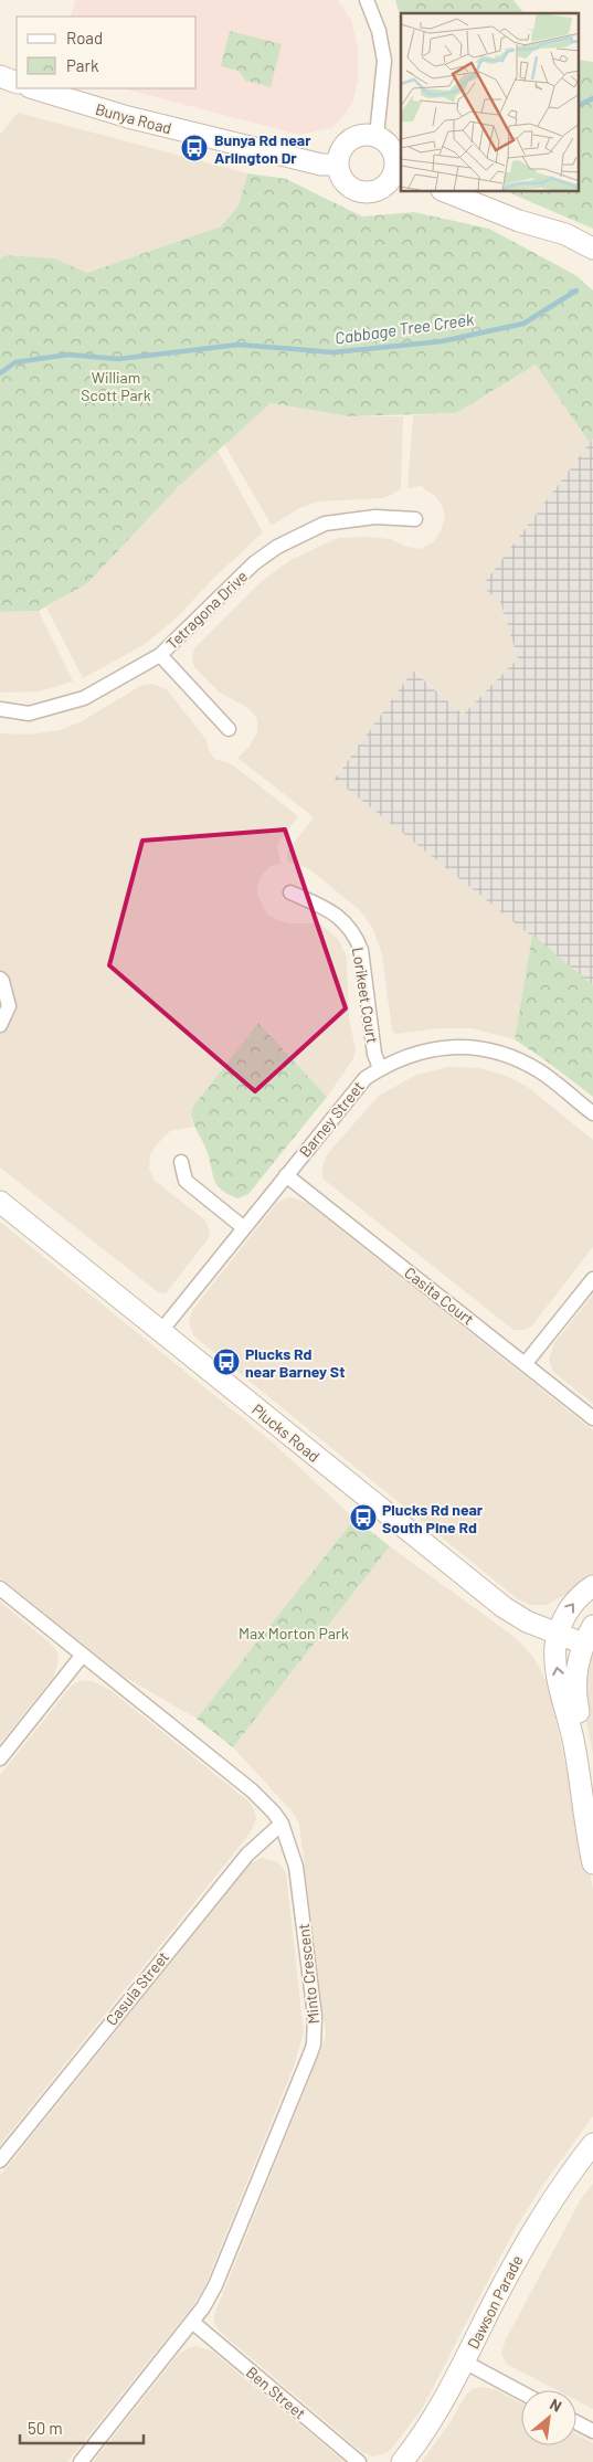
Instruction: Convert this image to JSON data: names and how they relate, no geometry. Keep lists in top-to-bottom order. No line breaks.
{"streets":{"street":["Bunya Road","Tetragona Drive","Lorikeet Court","Barney Street","Casita Court","Plucks Road","Minto Crescent","Casula Street","Dawson Parade","Ben Street"]},"crossings":[["Lorikeet Court","Barney Street"],["Barney Street","Casita Court"],["Barney Street","Plucks Road"],["Minto Crescent","Casula Street"],["Minto Crescent","Ben Street"]],"water":["Cabbage Tree Creek"],"parks":["William Scott Park","Max Morton Park"],"places":{"bus stop":["Bunya Rd near Arlington Dr","Plucks Rd near Barney St","Plucks Rd near South Pine Rd"]},"legend":["Road","Park"],"scale_bar":"50 m","north":"top right"}
